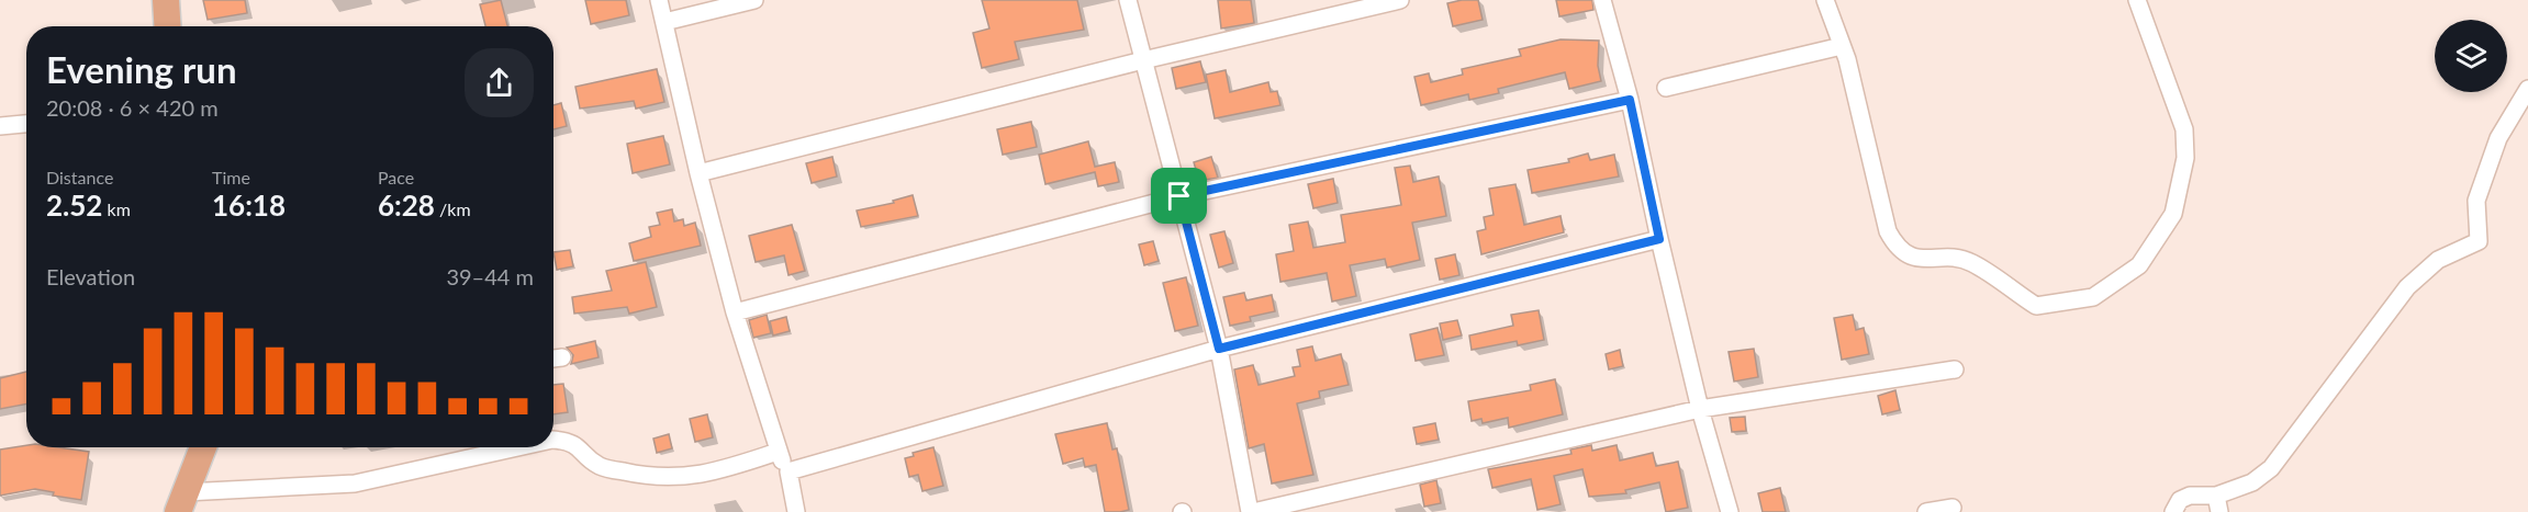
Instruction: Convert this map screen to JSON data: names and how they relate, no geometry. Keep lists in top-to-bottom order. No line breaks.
{"page":{"heading":["Evening run","20:08 · 6 × 420 m"],"stats":[["Distance","2.52 km"],["Time","16:18"],["Pace","6:28 /km"]],"chart":["Elevation","39–44 m"]}}
